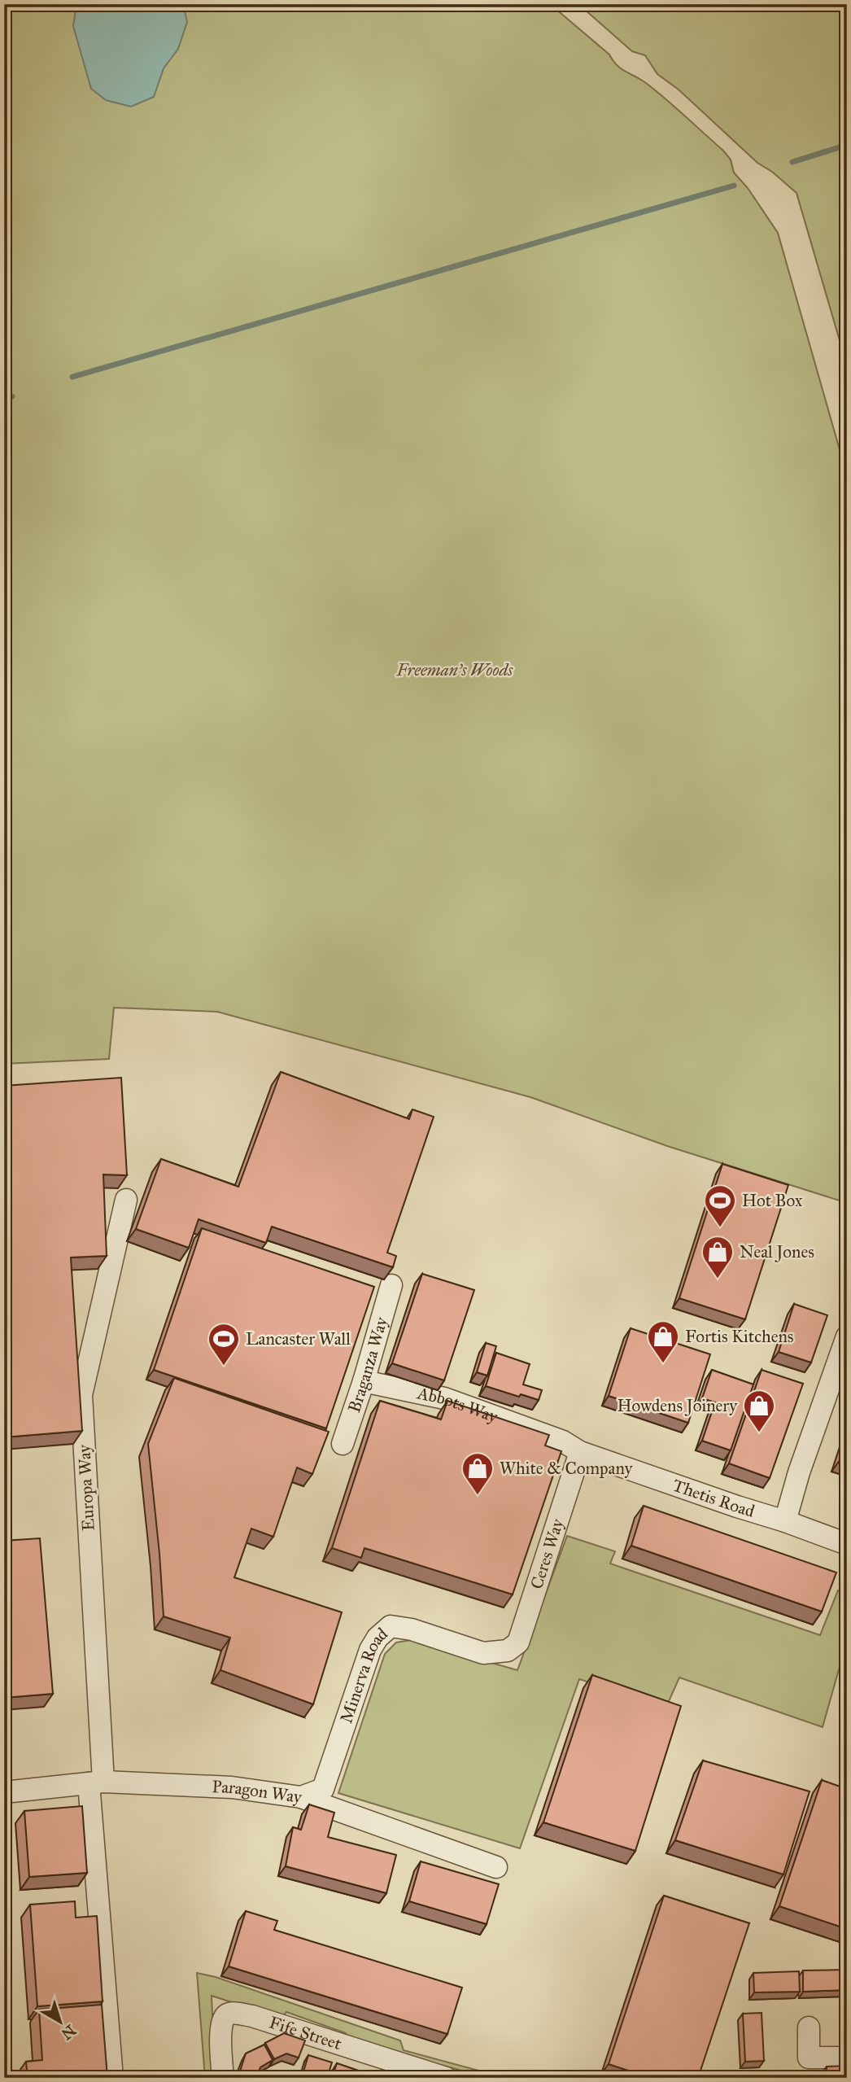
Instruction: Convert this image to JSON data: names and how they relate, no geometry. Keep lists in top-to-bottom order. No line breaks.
{"streets":{"street":["Braganza Way","Abbots Way","Europa Way","Thetis Road","Ceres Way","Minerva Road","Paragon Way","Fife Street"]},"crossings":[["Braganza Way","Abbots Way"],["Abbots Way","Thetis Road"],["Abbots Way","Ceres Way"],["Europa Way","Paragon Way"],["Thetis Road","Ceres Way"],["Ceres Way","Minerva Road"],["Minerva Road","Paragon Way"]],"parks":["Freeman's Woods"],"places":{"sports":["Hot Box","Lancaster Wall"],"shop":["Neal Jones","Fortis Kitchens","Howdens Joinery","White & Company"]},"north":"bottom right"}
